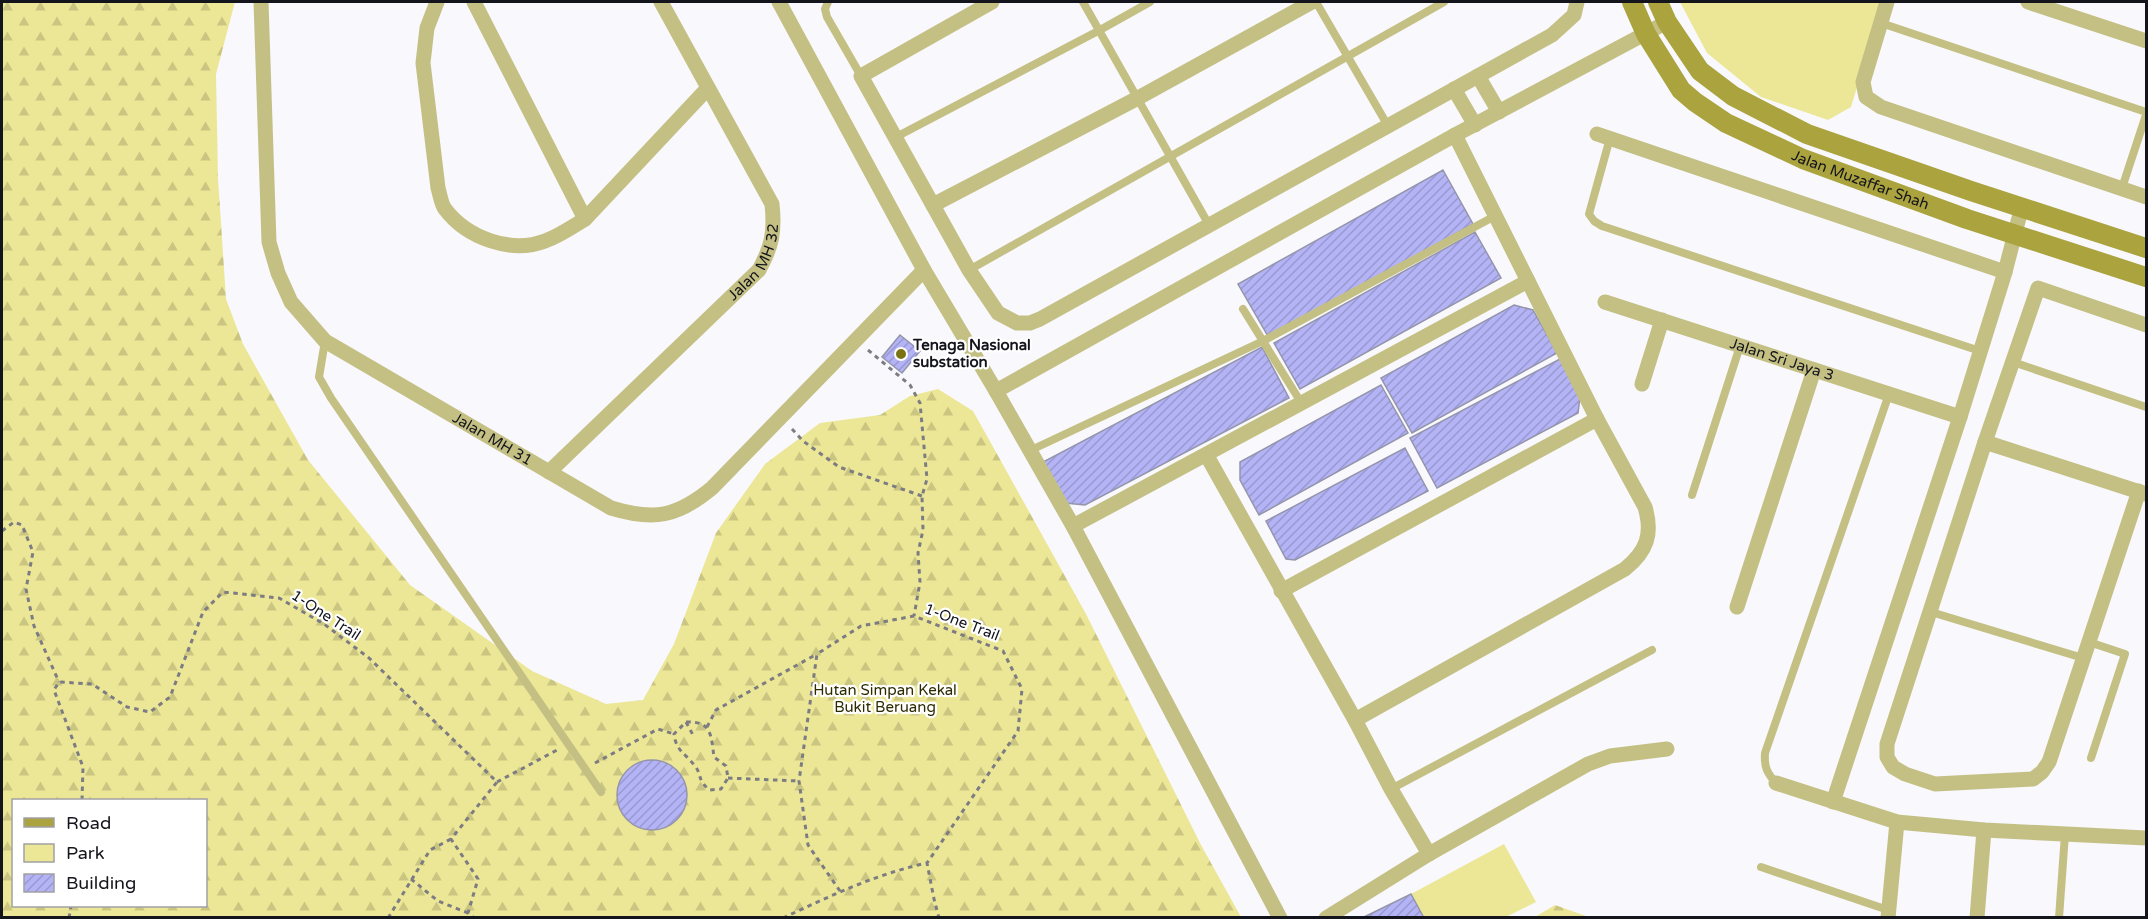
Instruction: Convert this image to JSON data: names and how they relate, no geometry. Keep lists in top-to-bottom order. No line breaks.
{"streets":{"main road":["Jalan Muzaffar Shah"],"street":["Jalan MH 32","Jalan Sri Jaya 3","Jalan MH 31"],"path":["1-One Trail"]},"crossings":[["Jalan MH 32","Jalan MH 31"]],"parks":["Hutan Simpan Kekal Bukit Beruang"],"places":["Tenaga Nasional substation"],"legend":["Road","Park","Building"]}
